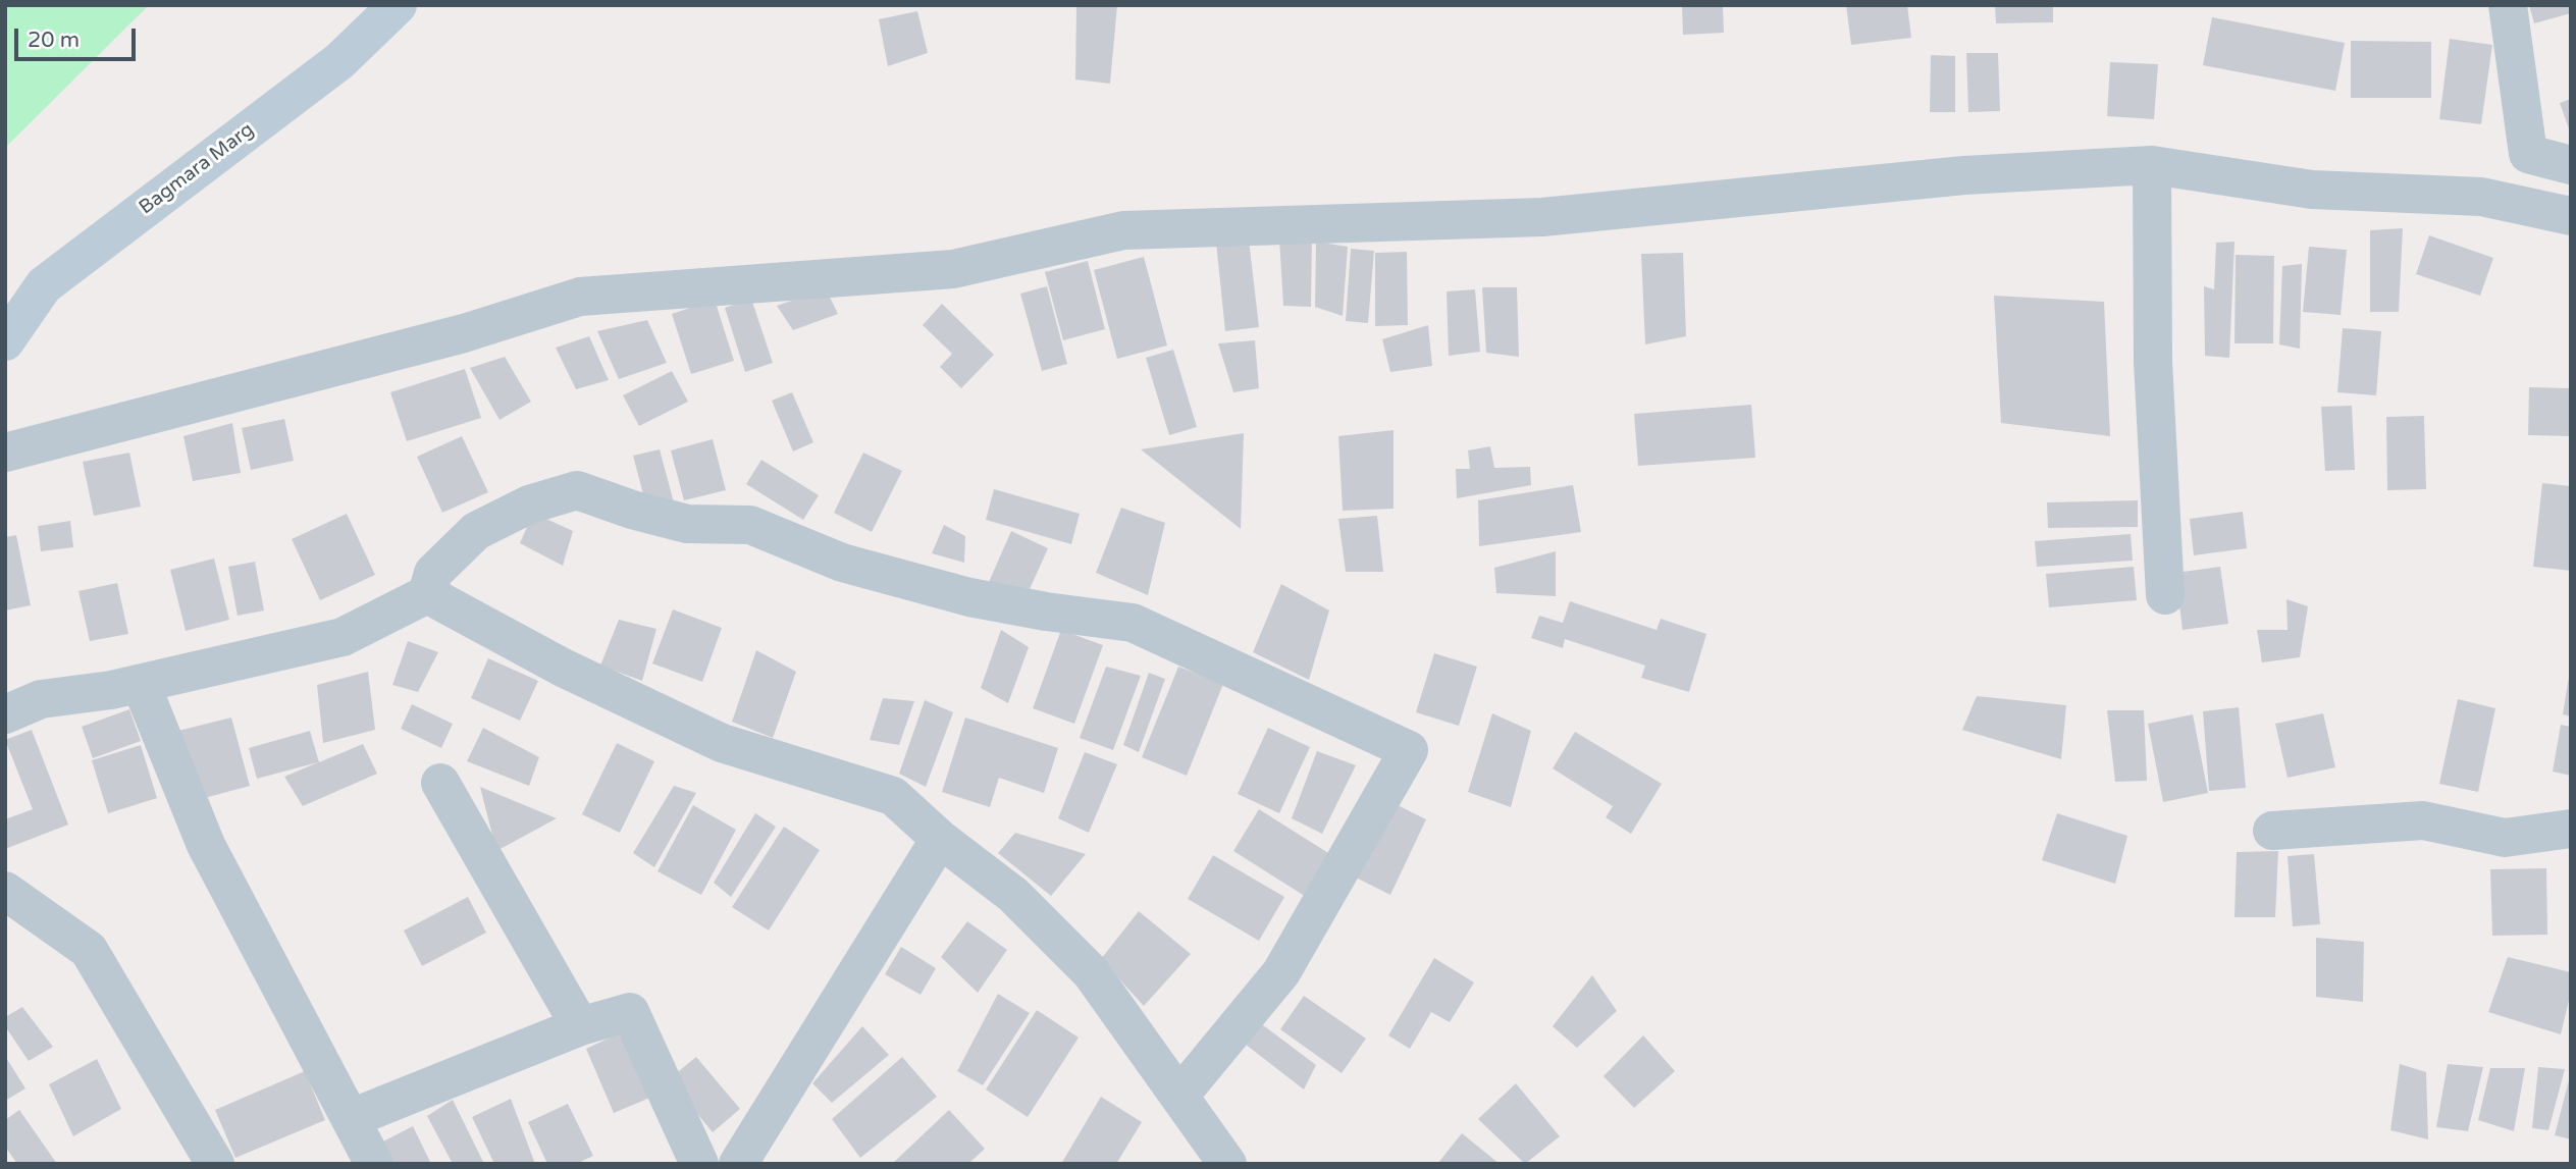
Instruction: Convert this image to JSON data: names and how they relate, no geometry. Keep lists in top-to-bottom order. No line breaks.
{"streets":{"main road":["Bagmara Marg"]},"scale_bar":"20 m"}
